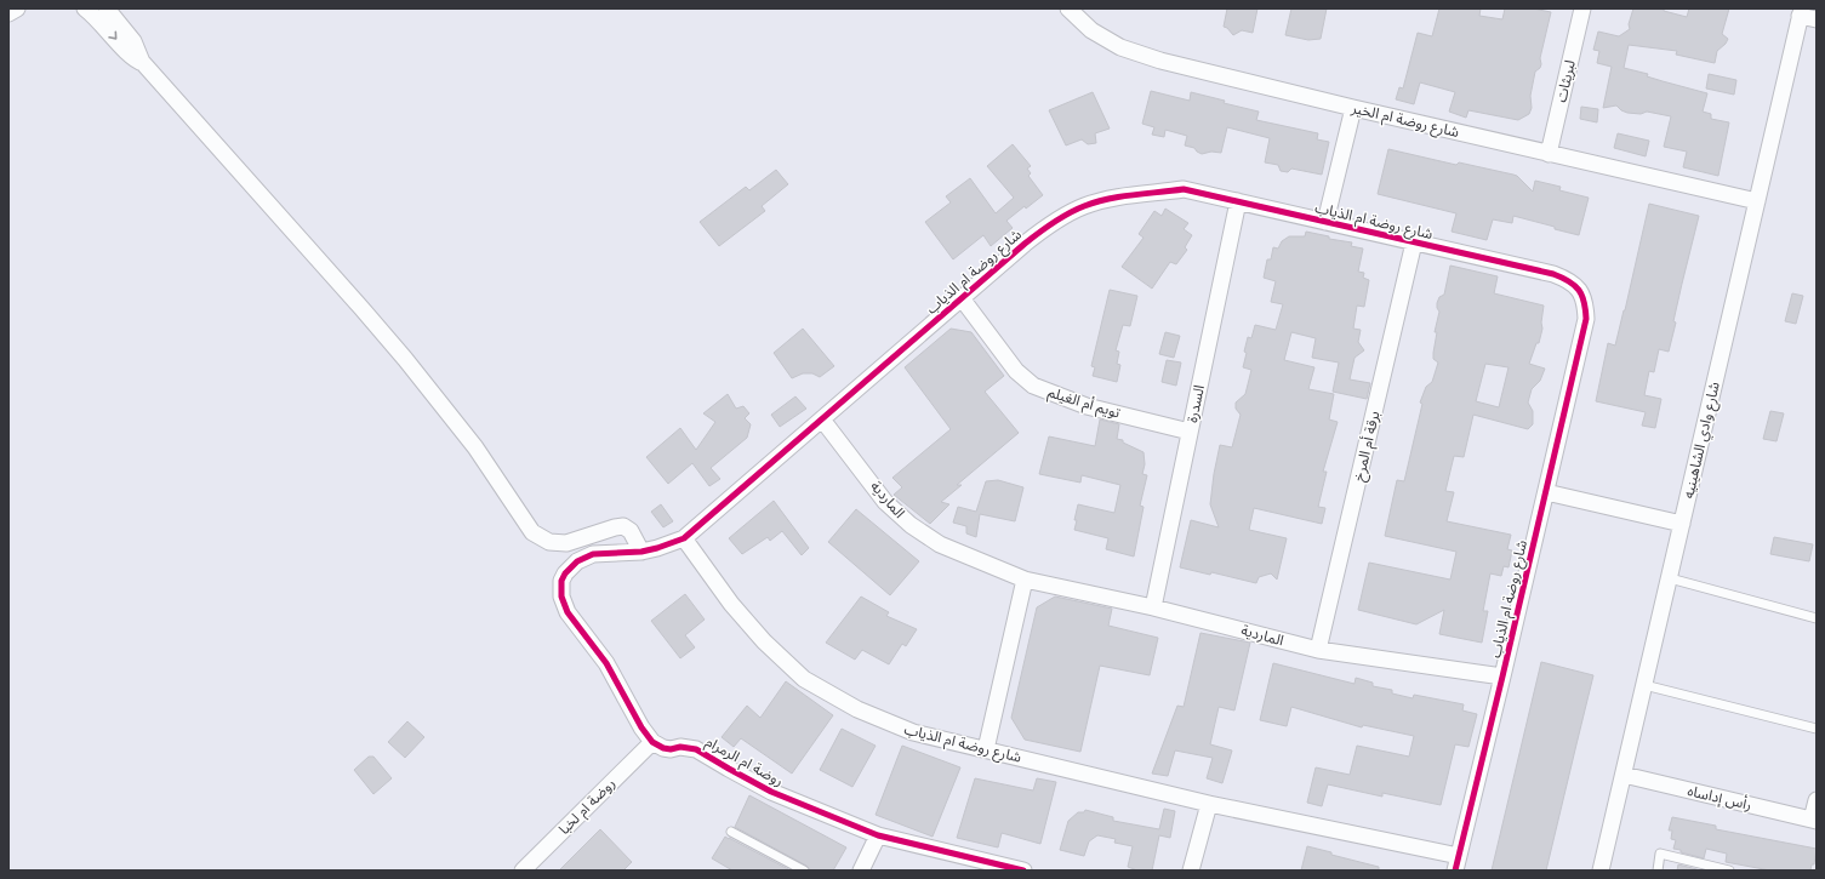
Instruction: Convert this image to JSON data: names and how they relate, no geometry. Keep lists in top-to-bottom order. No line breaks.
{"streets":{"street":["لبريثات","شارع روضة ام الخير","شارع روضة ام الذياب","تويم أم الغيلم","السدرة","شارع وادي الشاهينيه","برقة أم المرخ","الماردية","روضة ام الرمرام","رأس إداساه","روضة ام لخبا"]},"crossings":[["لبريثات","شارع روضة ام الخير"],["شارع روضة ام الخير","شارع روضة ام الذياب"],["شارع روضة ام الخير","شارع وادي الشاهينيه"],["شارع روضة ام الذياب","تويم أم الغيلم"],["شارع روضة ام الذياب","السدرة"],["شارع روضة ام الذياب","برقة أم المرخ"],["شارع روضة ام الذياب","الماردية"],["تويم أم الغيلم","السدرة"],["السدرة","الماردية"],["شارع وادي الشاهينيه","رأس إداساه"],["برقة أم المرخ","الماردية"],["روضة ام الرمرام","روضة ام لخبا"]]}
